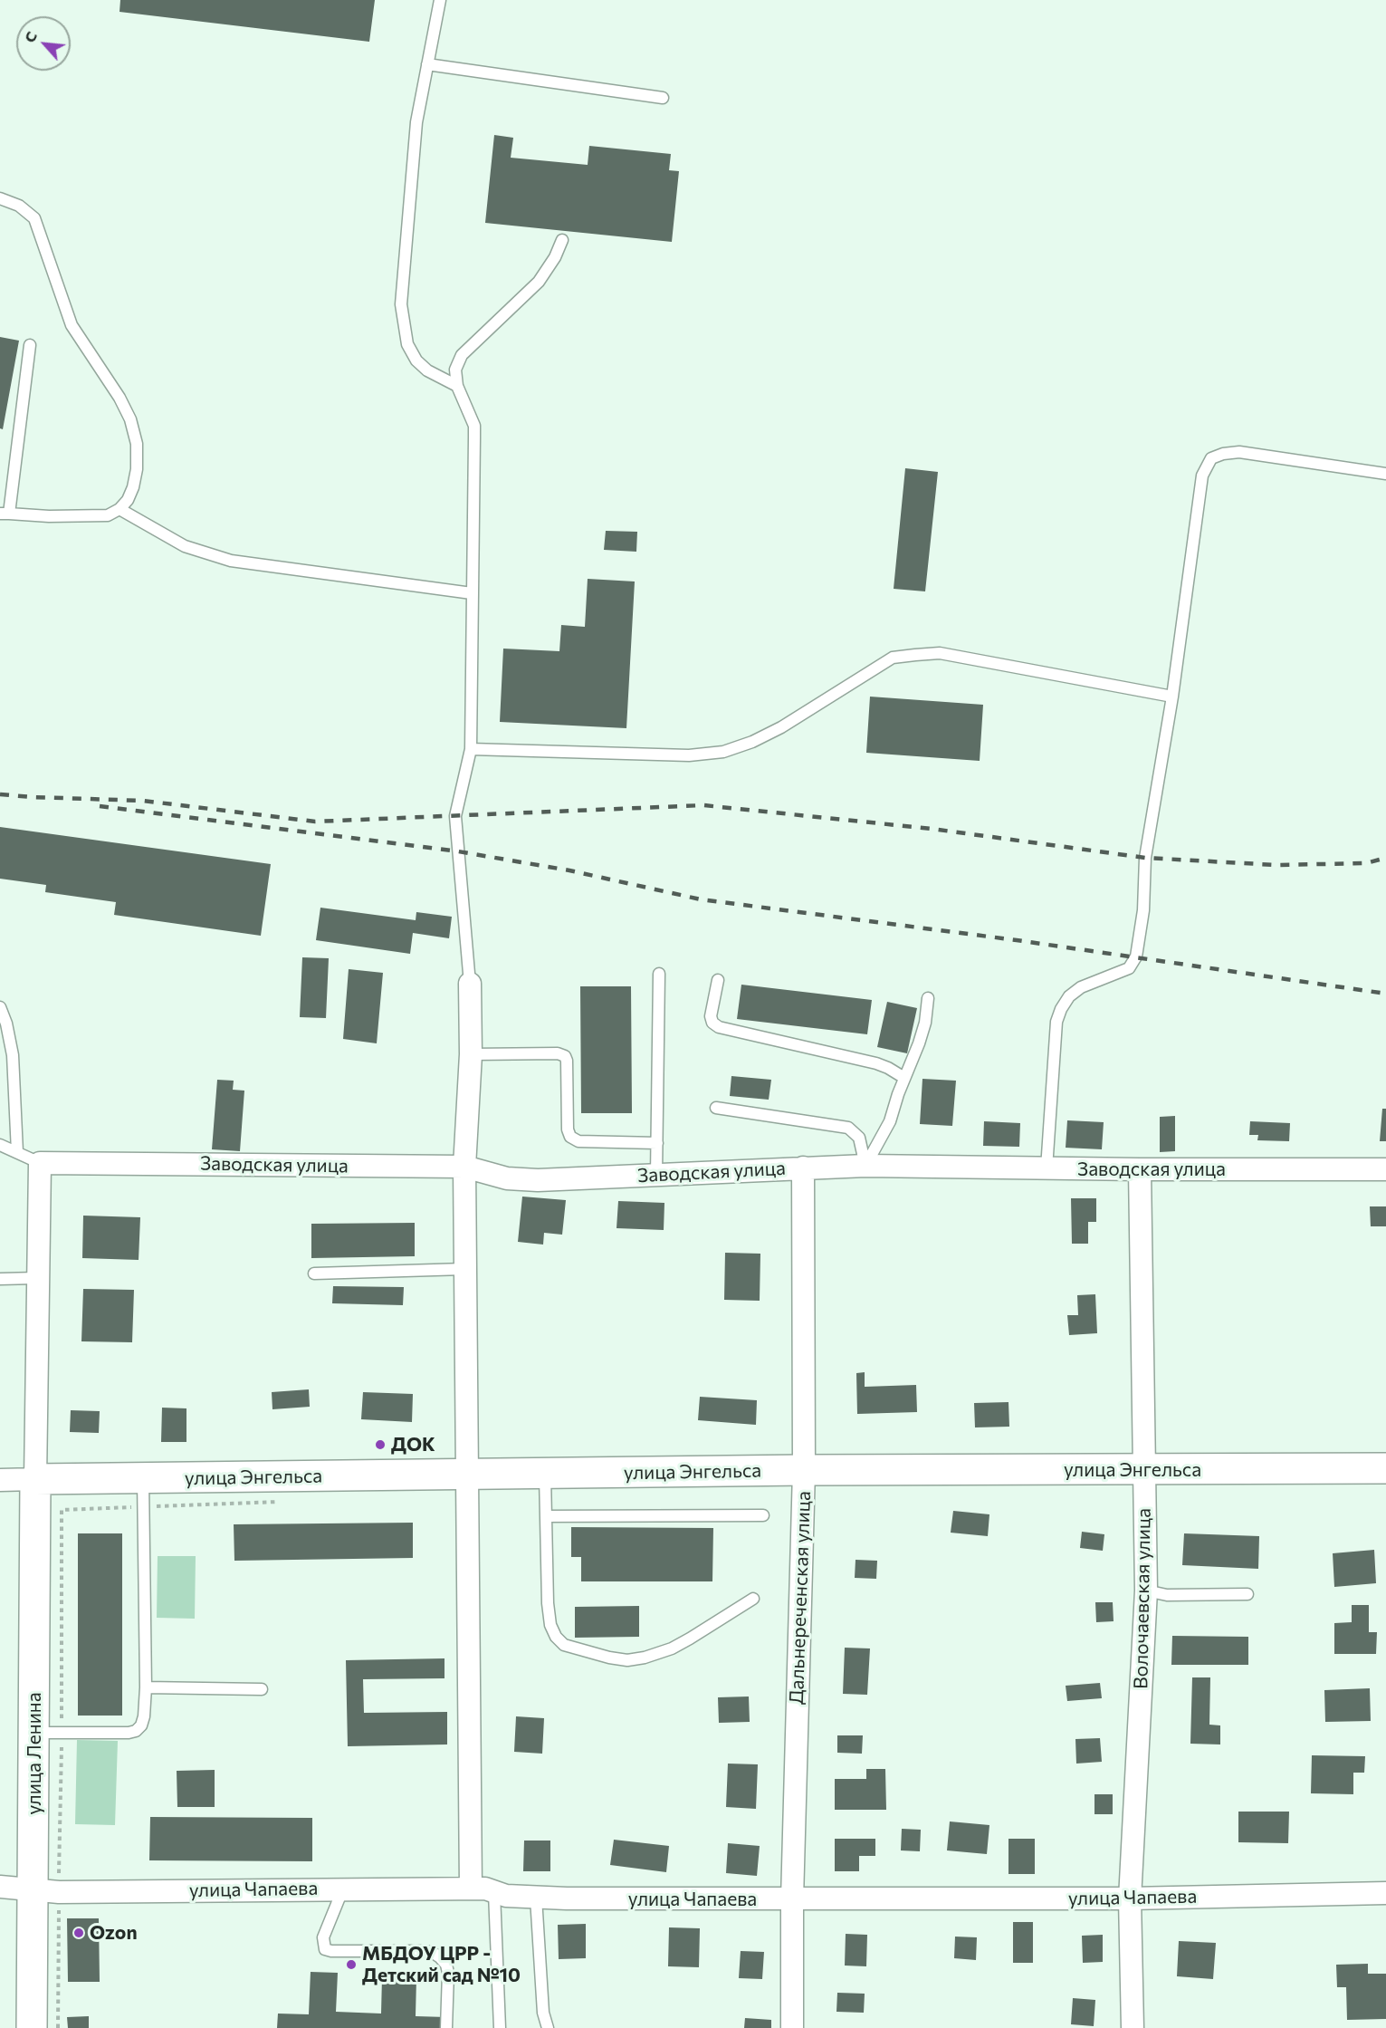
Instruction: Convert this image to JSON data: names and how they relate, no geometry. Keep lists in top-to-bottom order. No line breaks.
{"streets":{"main road":["улица Энгельса","улица Ленина"],"street":["Заводская улица","Дальнереченская улица","Волочаевская улица","улица Чапаева"]},"crossings":[["Заводская улица","Дальнереченская улица"],["Заводская улица","Волочаевская улица"],["улица Энгельса","Дальнереченская улица"],["улица Энгельса","Волочаевская улица"],["улица Энгельса","улица Ленина"],["Дальнереченская улица","улица Чапаева"],["Волочаевская улица","улица Чапаева"],["улица Ленина","улица Чапаева"]],"places":["ДОК","Ozon","МБДОУ ЦРР - Детский сад №10"],"north":"top left"}
